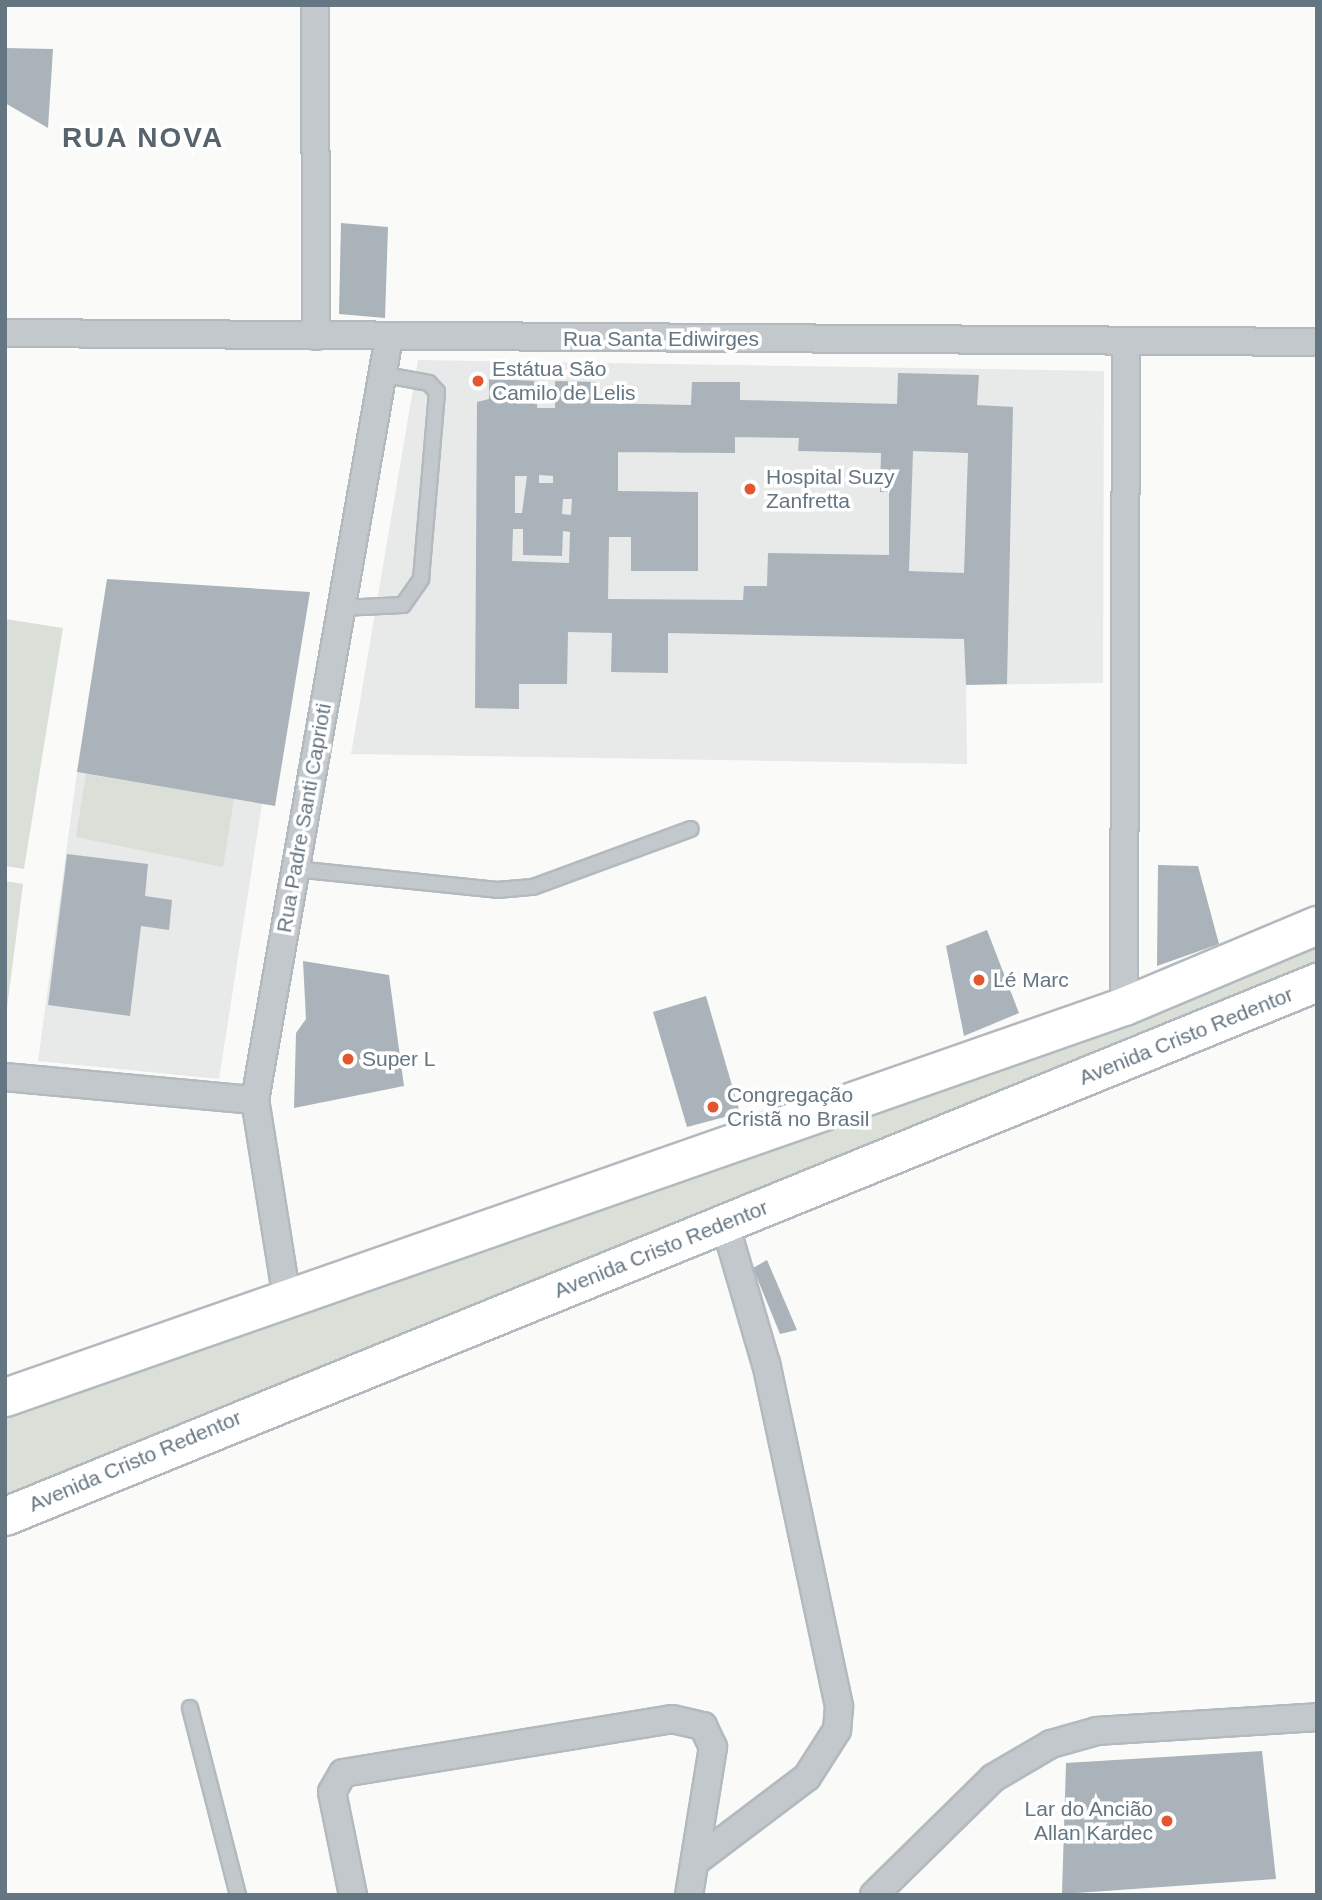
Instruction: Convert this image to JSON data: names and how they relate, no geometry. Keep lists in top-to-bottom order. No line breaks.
{"streets":{"main road":["Avenida Cristo Redentor"],"street":["Rua Santa Ediwirges","Rua Padre Santi Caprioti"]},"crossings":[["Rua Santa Ediwirges","Rua Padre Santi Caprioti"]],"districts":["RUA NOVA"],"places":["Estátua São Camilo de Lelis","Hospital Suzy Zanfretta","Lé Marc","Super L","Congregação Cristã no Brasil","Lar do Ancião Allan Kardec"]}
